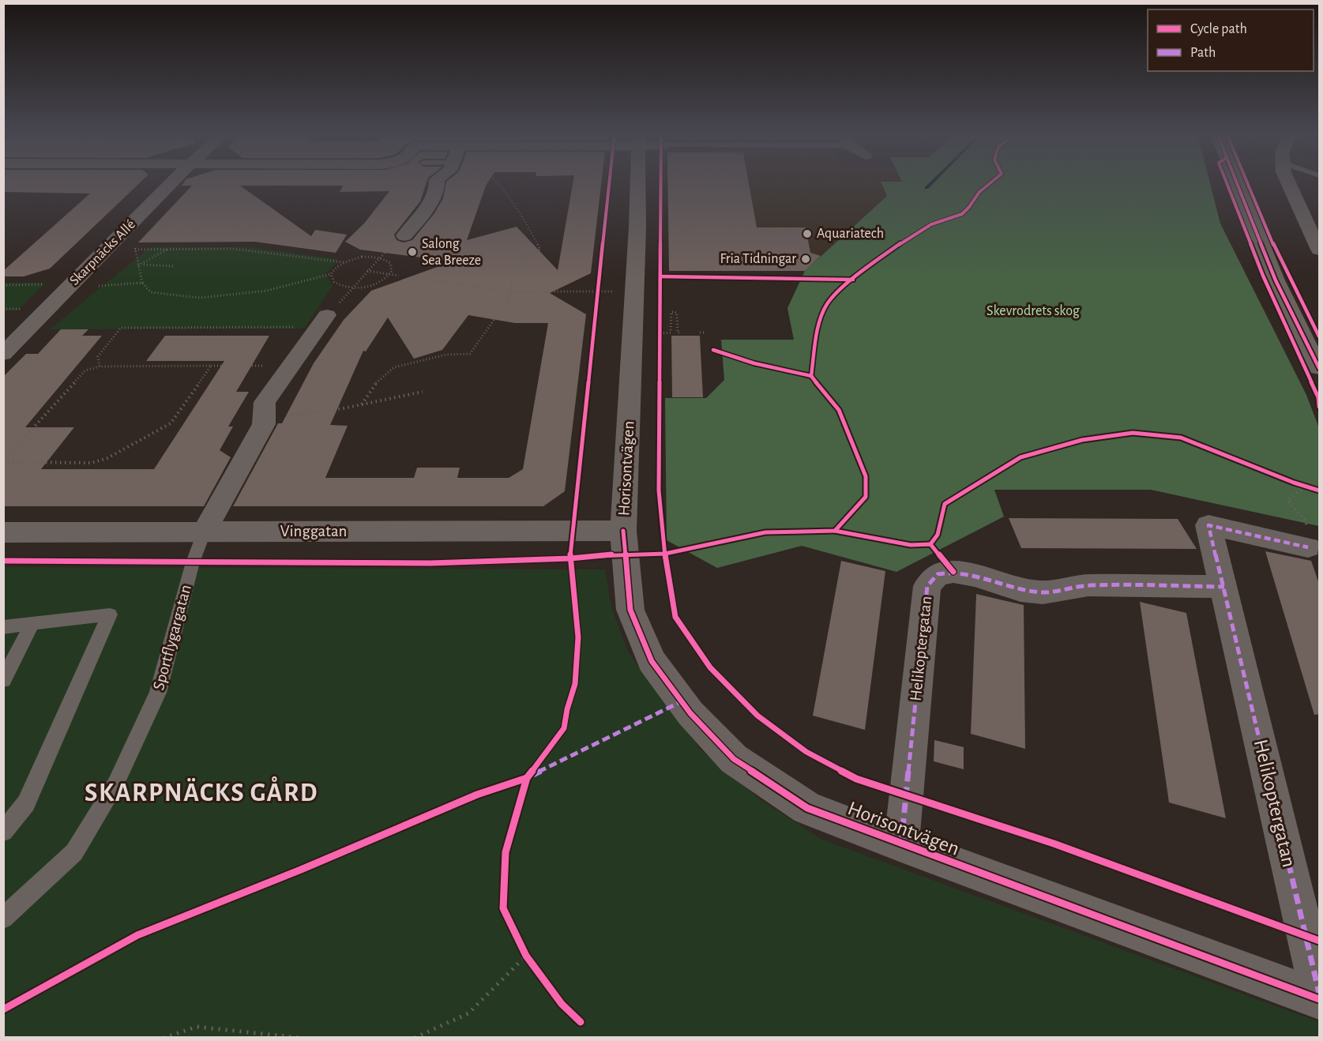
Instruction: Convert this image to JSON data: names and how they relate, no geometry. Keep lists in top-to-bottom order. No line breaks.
{"streets":{"street":["Skarpnäcks Allé","Horisontvägen","Vinggatan","Sportflygargatan","Helikoptergatan"]},"crossings":[["Horisontvägen","Vinggatan"],["Horisontvägen","Helikoptergatan"],["Vinggatan","Sportflygargatan"]],"districts":["SKARPNÄCKS GÅRD"],"parks":["Skevrodrets skog"],"places":["Aquariatech","Salong Sea Breeze","Fria Tidningar"],"legend":["Cycle path","Path"]}
